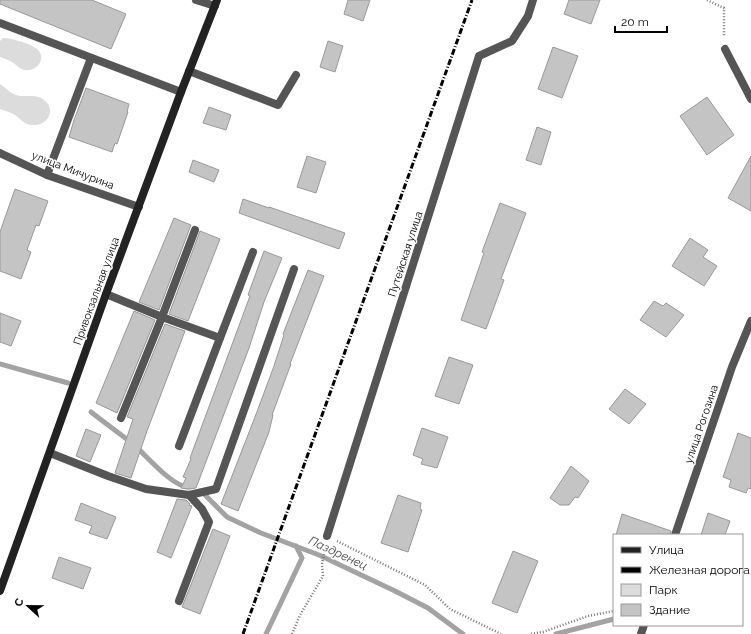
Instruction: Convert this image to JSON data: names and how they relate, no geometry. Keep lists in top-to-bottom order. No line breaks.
{"streets":{"street":["улица Мичурина","Путейская улица","Привокзальная улица","улица Рогозина"]},"crossings":[["улица Мичурина","Привокзальная улица"]],"water":["Паздренец"],"legend":["Улица","Железная дорога","Парк","Здание"],"scale_bar":"20 m","north":"left"}
